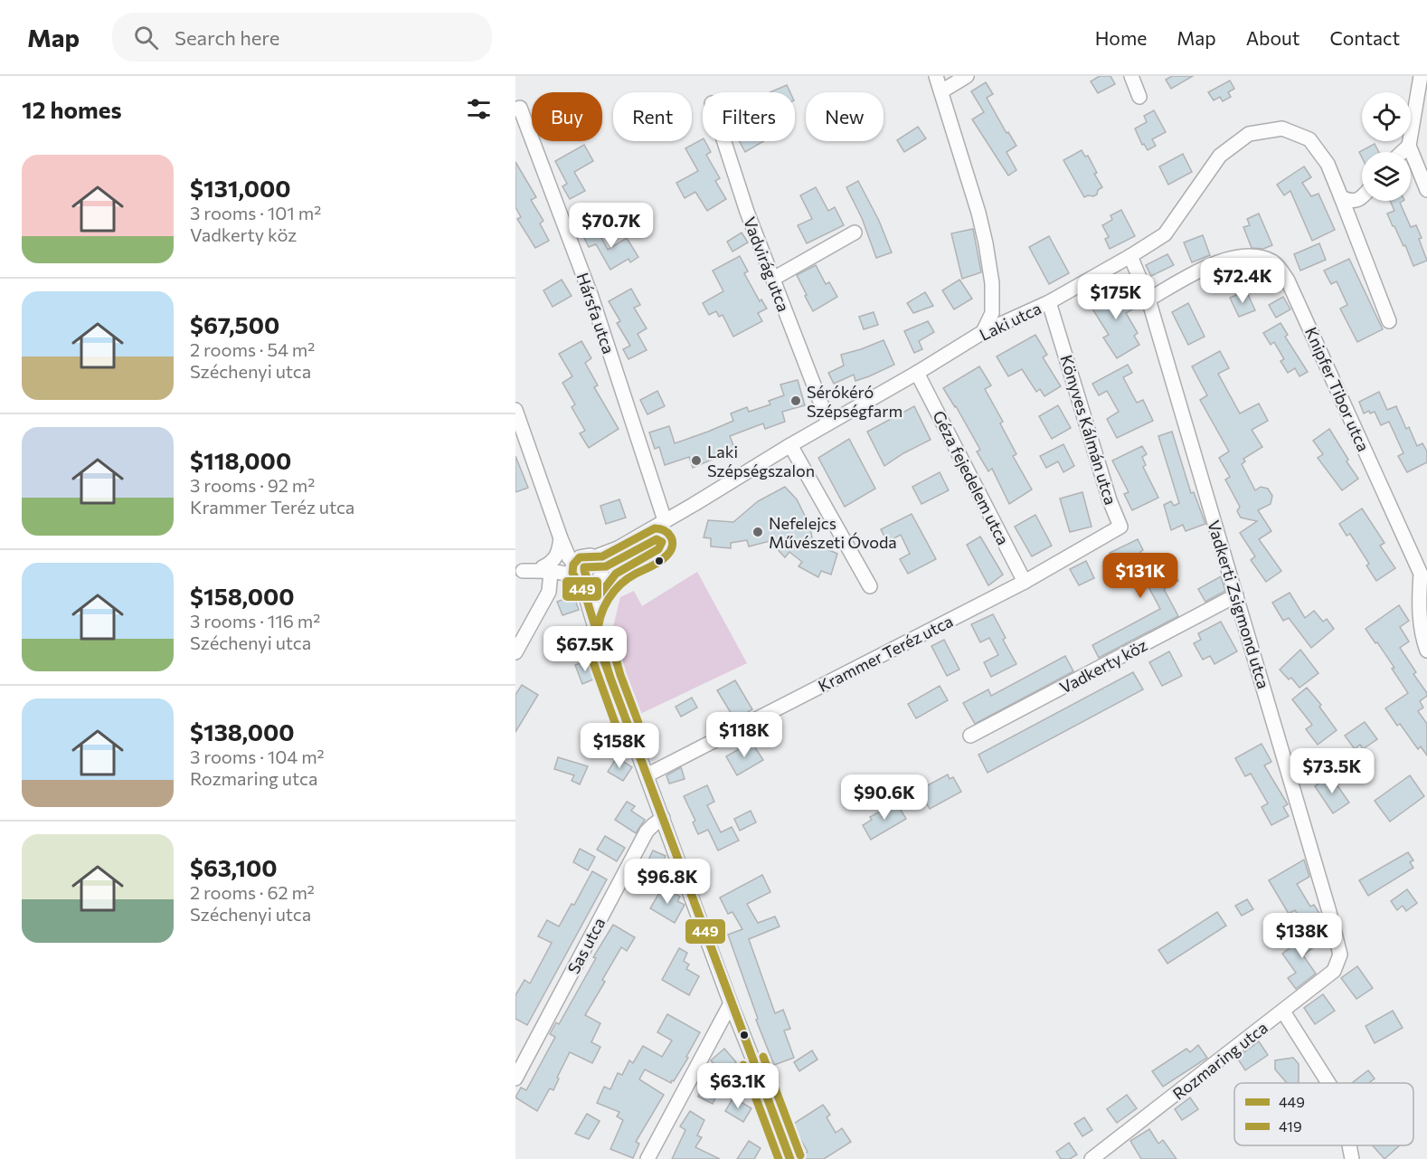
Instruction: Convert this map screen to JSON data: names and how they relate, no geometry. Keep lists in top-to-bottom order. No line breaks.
{"streets":{"street":["Vadvirág utca","Hársfa utca","Laki utca","Knipfer Tibor utca","Könyves Kálmán utca","Géza fejedelem utca","Vadkerti Zsigmond utca","Krammer Teréz utca","Vadkerty köz","Sas utca","Rozmaring utca"]},"crossings":[["Vadvirág utca","Laki utca"],["Hársfa utca","Laki utca"],["Laki utca","Könyves Kálmán utca"],["Laki utca","Géza fejedelem utca"],["Laki utca","Vadkerti Zsigmond utca"],["Knipfer Tibor utca","Vadkerti Zsigmond utca"],["Könyves Kálmán utca","Krammer Teréz utca"],["Géza fejedelem utca","Krammer Teréz utca"],["Vadkerti Zsigmond utca","Vadkerty köz"],["Vadkerti Zsigmond utca","Rozmaring utca"]],"places":["Sérókéró Szépségfarm","Laki Szépségszalon","Nefelejcs Művészeti Óvoda"],"lines":["transit line 449","transit line 419"],"legend":["449","419"],"page":{"header":"Map","search":"Search here","nav":["Home","Map","About","Contact"],"heading":"12 homes","chip":["Buy","Rent","Filters","New"],"list":[{"name":"$131,000","note":"3 rooms · 101 m² · Vadkerty köz"},{"name":"$67,500","note":"2 rooms · 54 m² · Széchenyi utca"},{"name":"$118,000","note":"3 rooms · 92 m² · Krammer Teréz utca"},{"name":"$158,000","note":"3 rooms · 116 m² · Széchenyi utca"},{"name":"$138,000","note":"3 rooms · 104 m² · Rozmaring utca"},{"name":"$63,100","note":"2 rooms · 62 m² · Széchenyi utca"}],"price":["$70.7K","$72.4K","$175K","$131K","$67.5K","$118K","$158K","$73.5K","$90.6K","$96.8K","$138K","$63.1K"]}}
